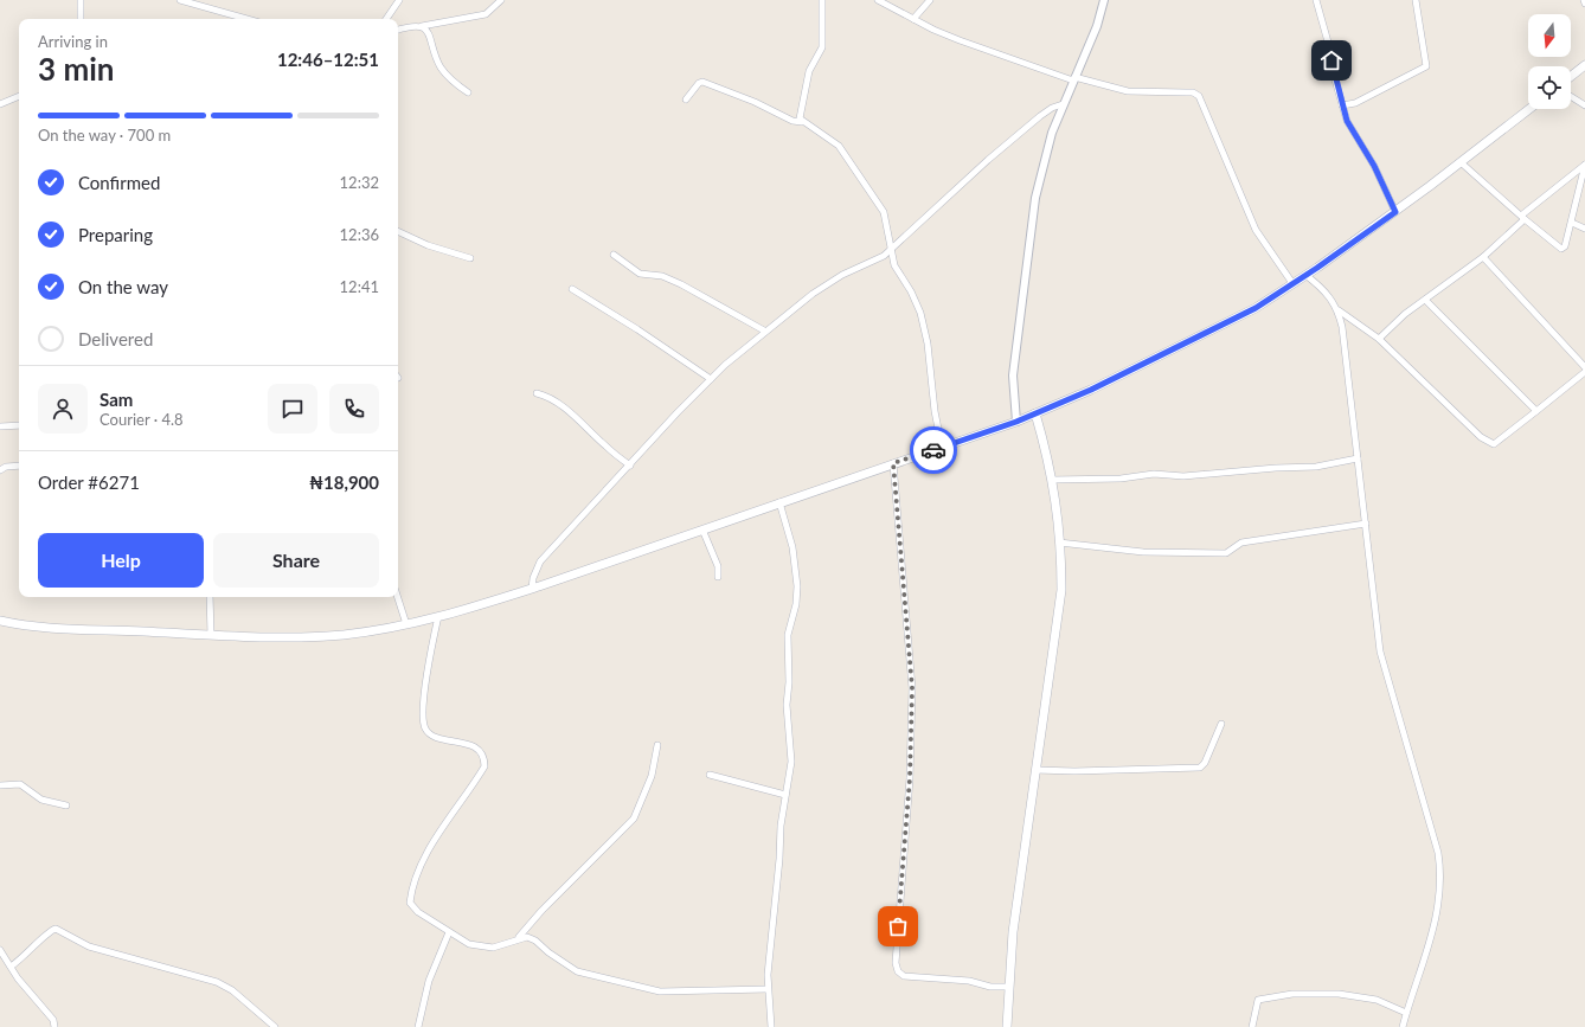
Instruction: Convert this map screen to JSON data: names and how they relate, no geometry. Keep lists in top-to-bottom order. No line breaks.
{"north":"bottom","page":{"heading":["3 min","Arriving in","12:46–12:51"],"panel":["Sam","Courier · 4.8","Order #6271","₦18,900"],"bar":"On the way · 700 m","list":[["Confirmed","12:32"],["Preparing","12:36"],["On the way","12:41"],"Delivered"],"buttons":["Help","Share"]}}
